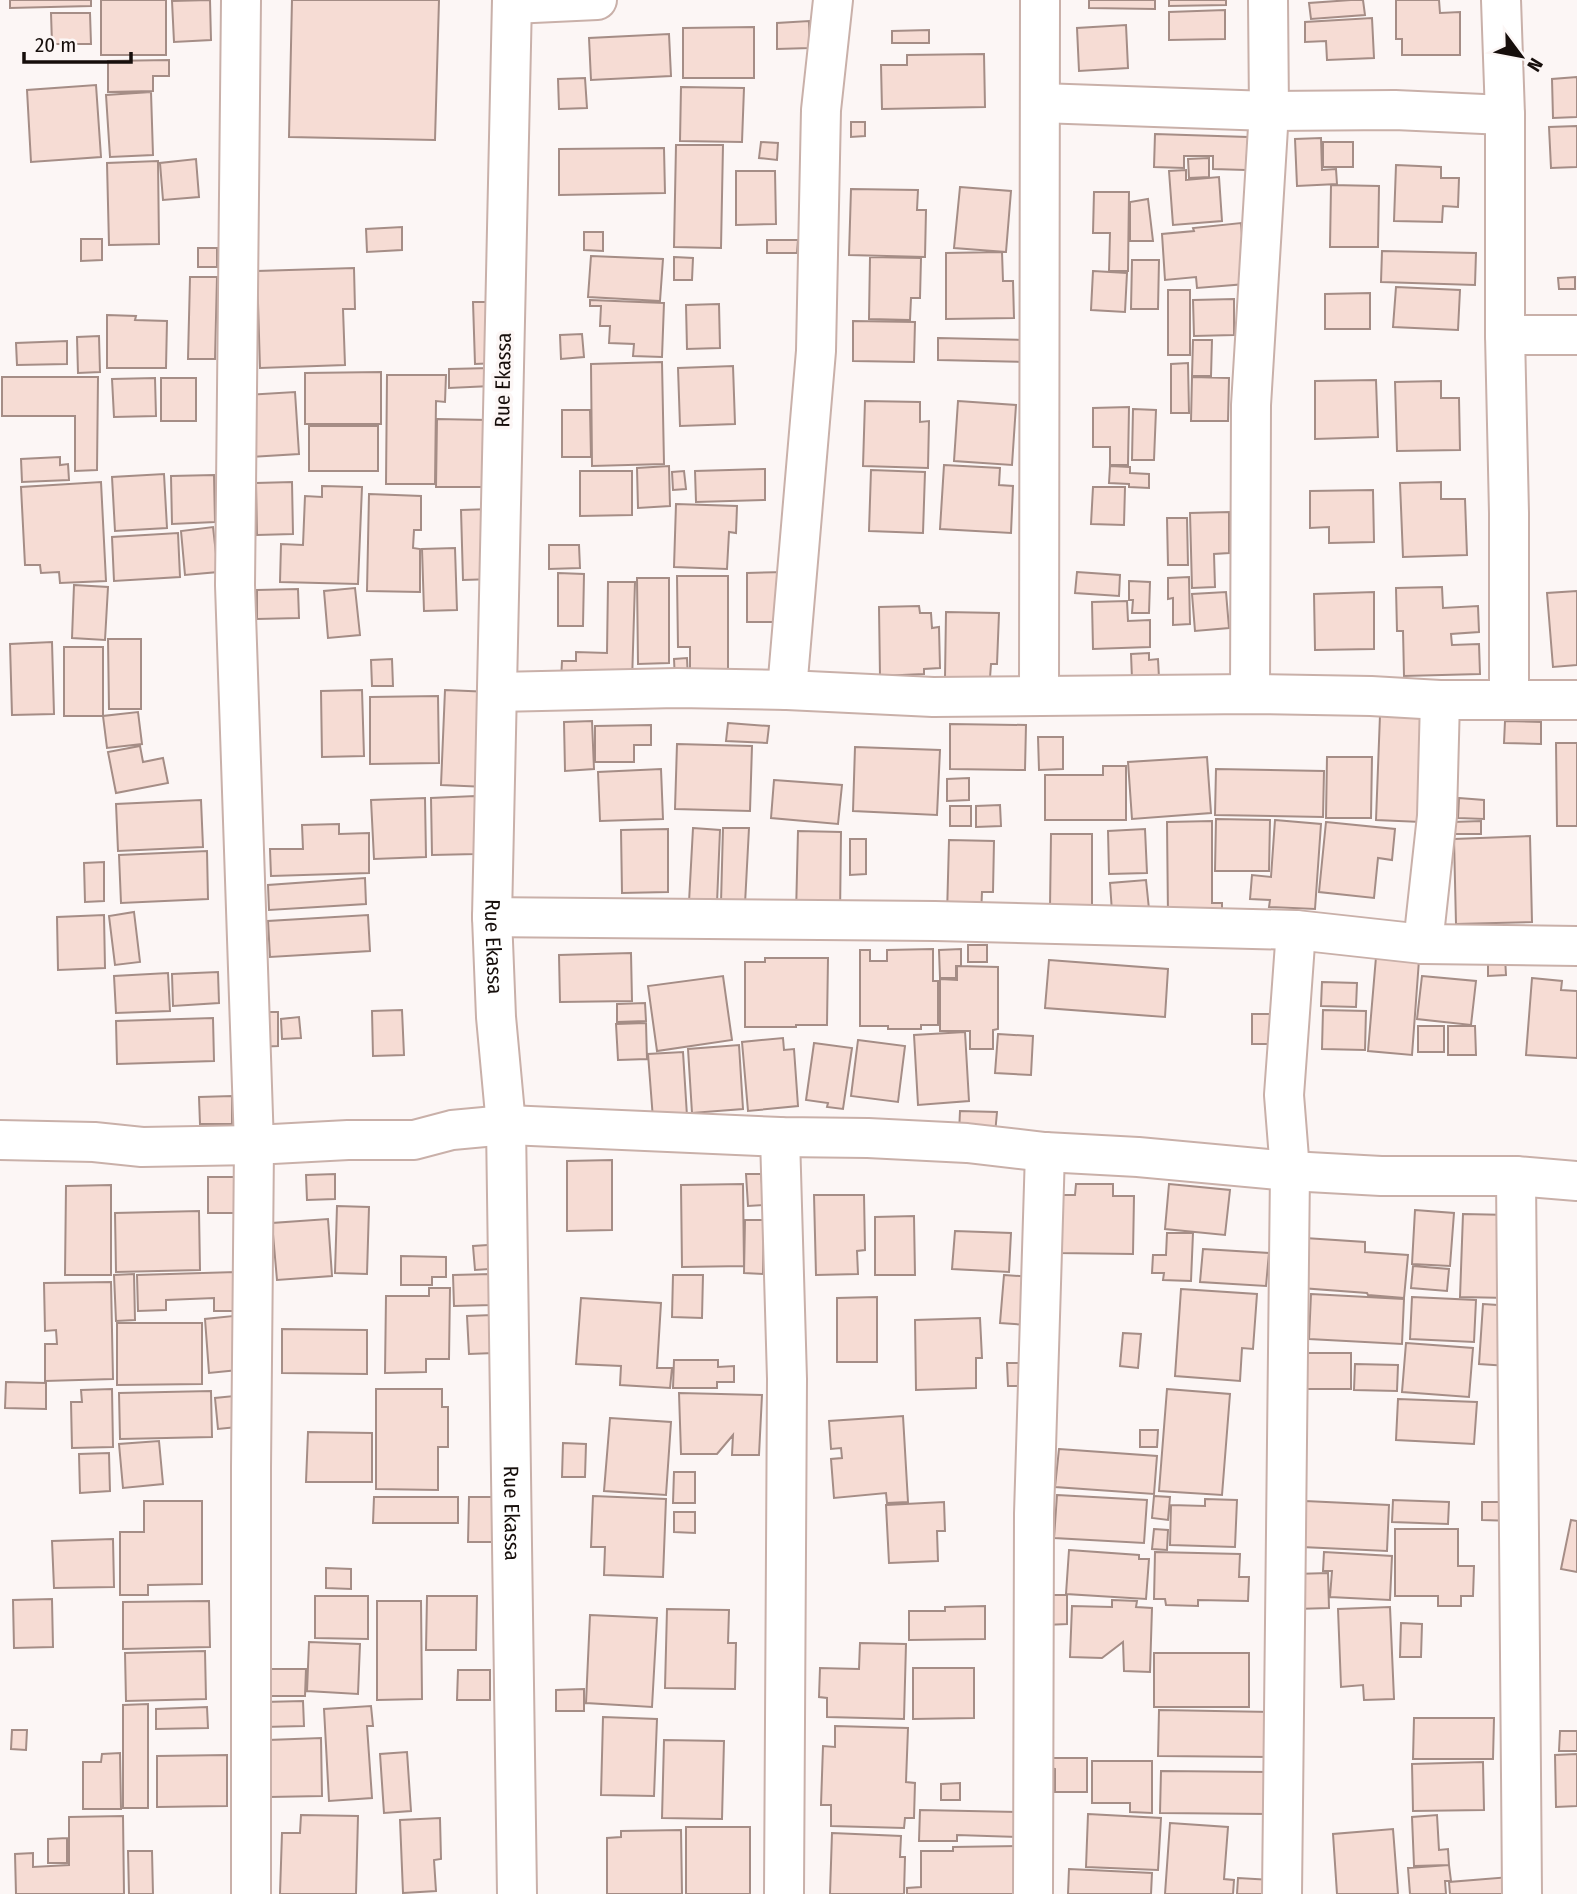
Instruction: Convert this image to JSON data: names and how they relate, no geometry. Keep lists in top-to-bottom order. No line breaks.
{"streets":{"street":["Rue Ekassa"]},"scale_bar":"20 m","north":"bottom right"}
